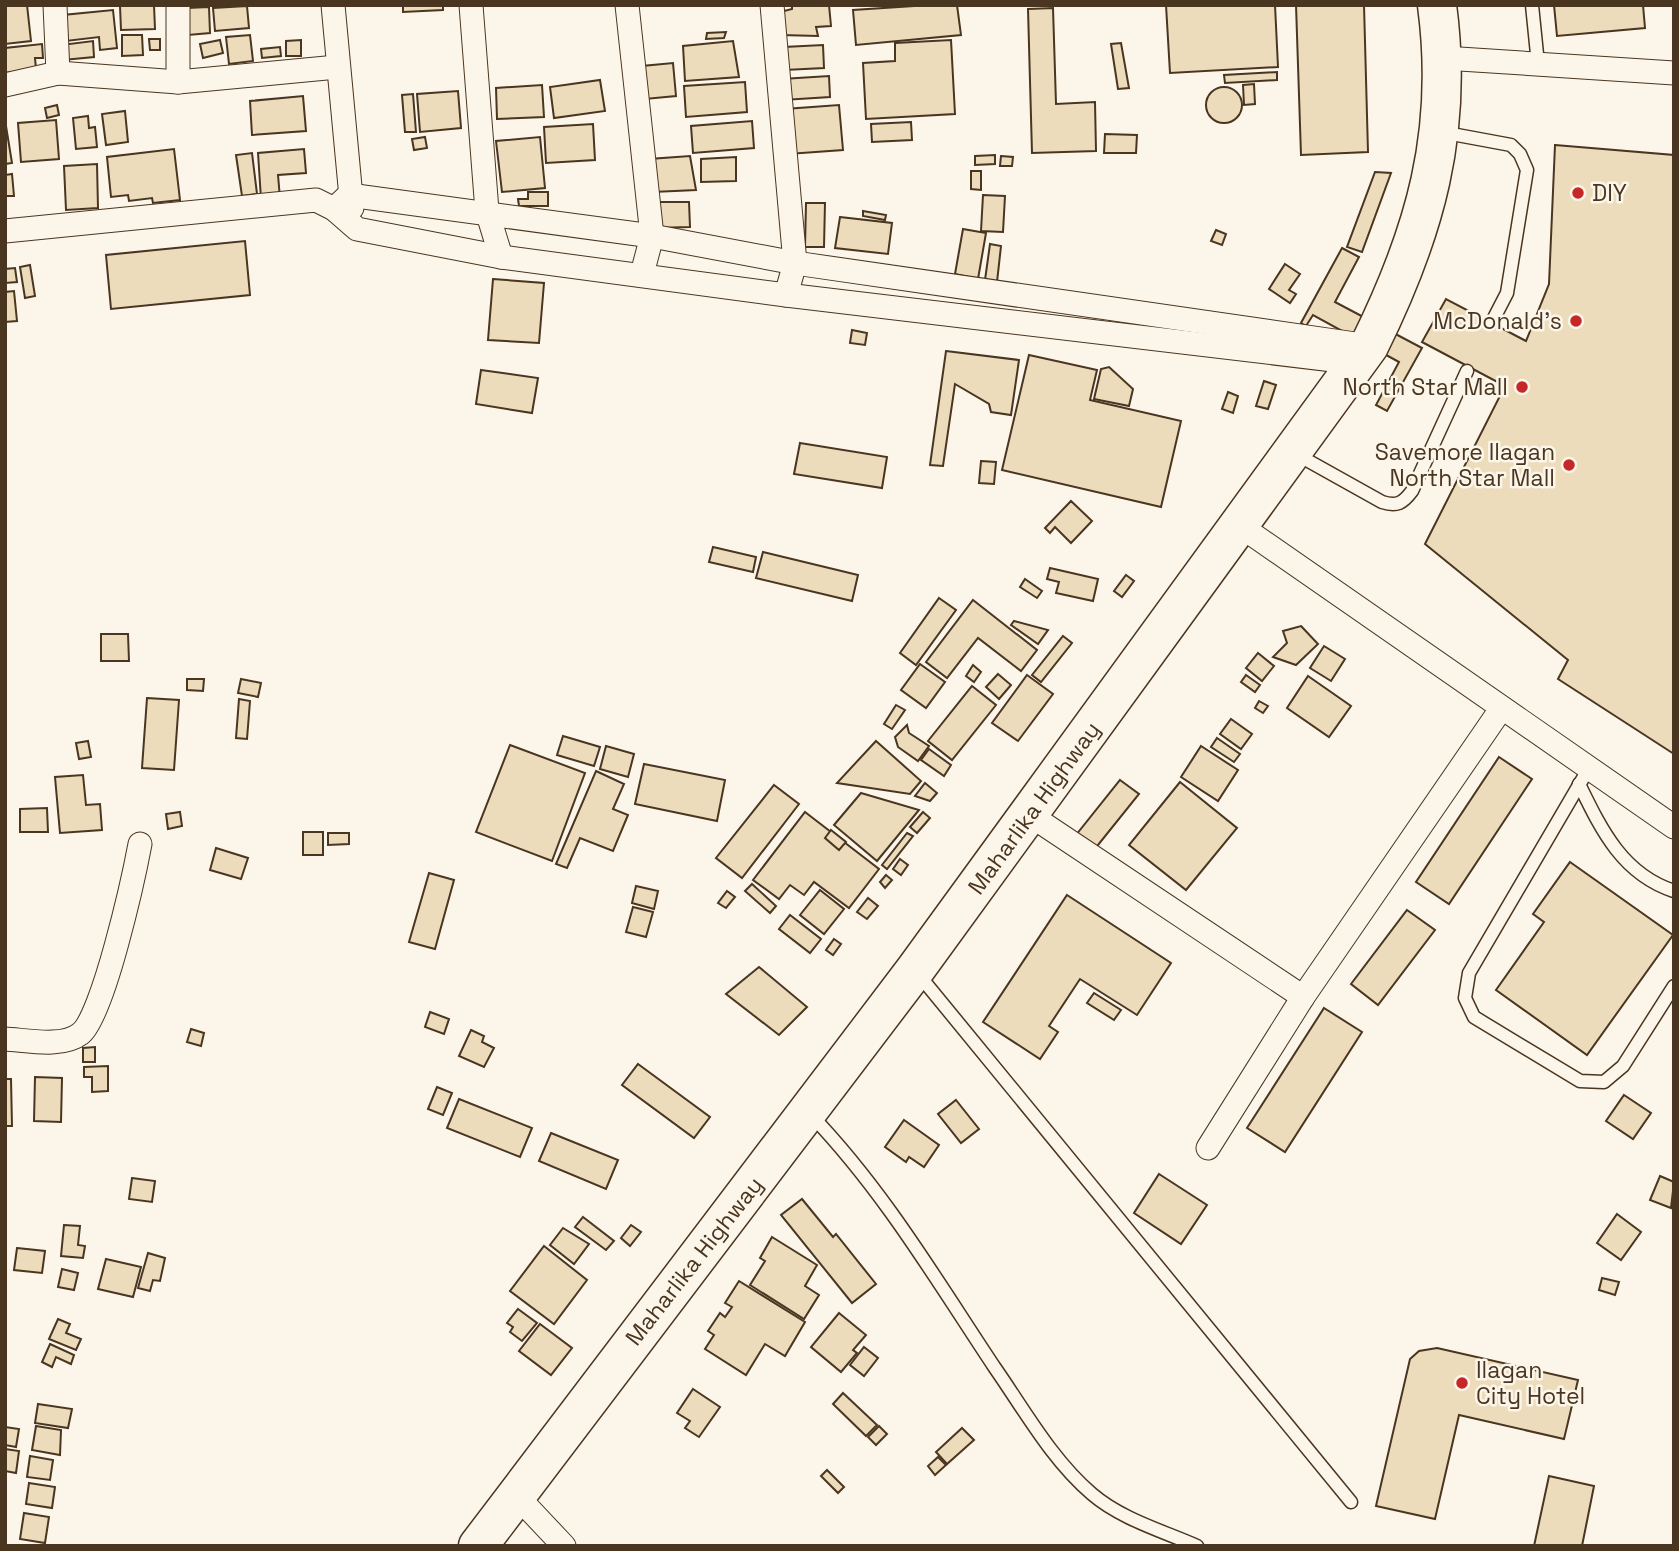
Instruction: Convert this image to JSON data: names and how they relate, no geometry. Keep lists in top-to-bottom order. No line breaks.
{"streets":{"highway":["Maharlika Highway"]},"places":["DIY","McDonald's","North Star Mall","Savemore Ilagan North Star Mall","Ilagan City Hotel"]}
